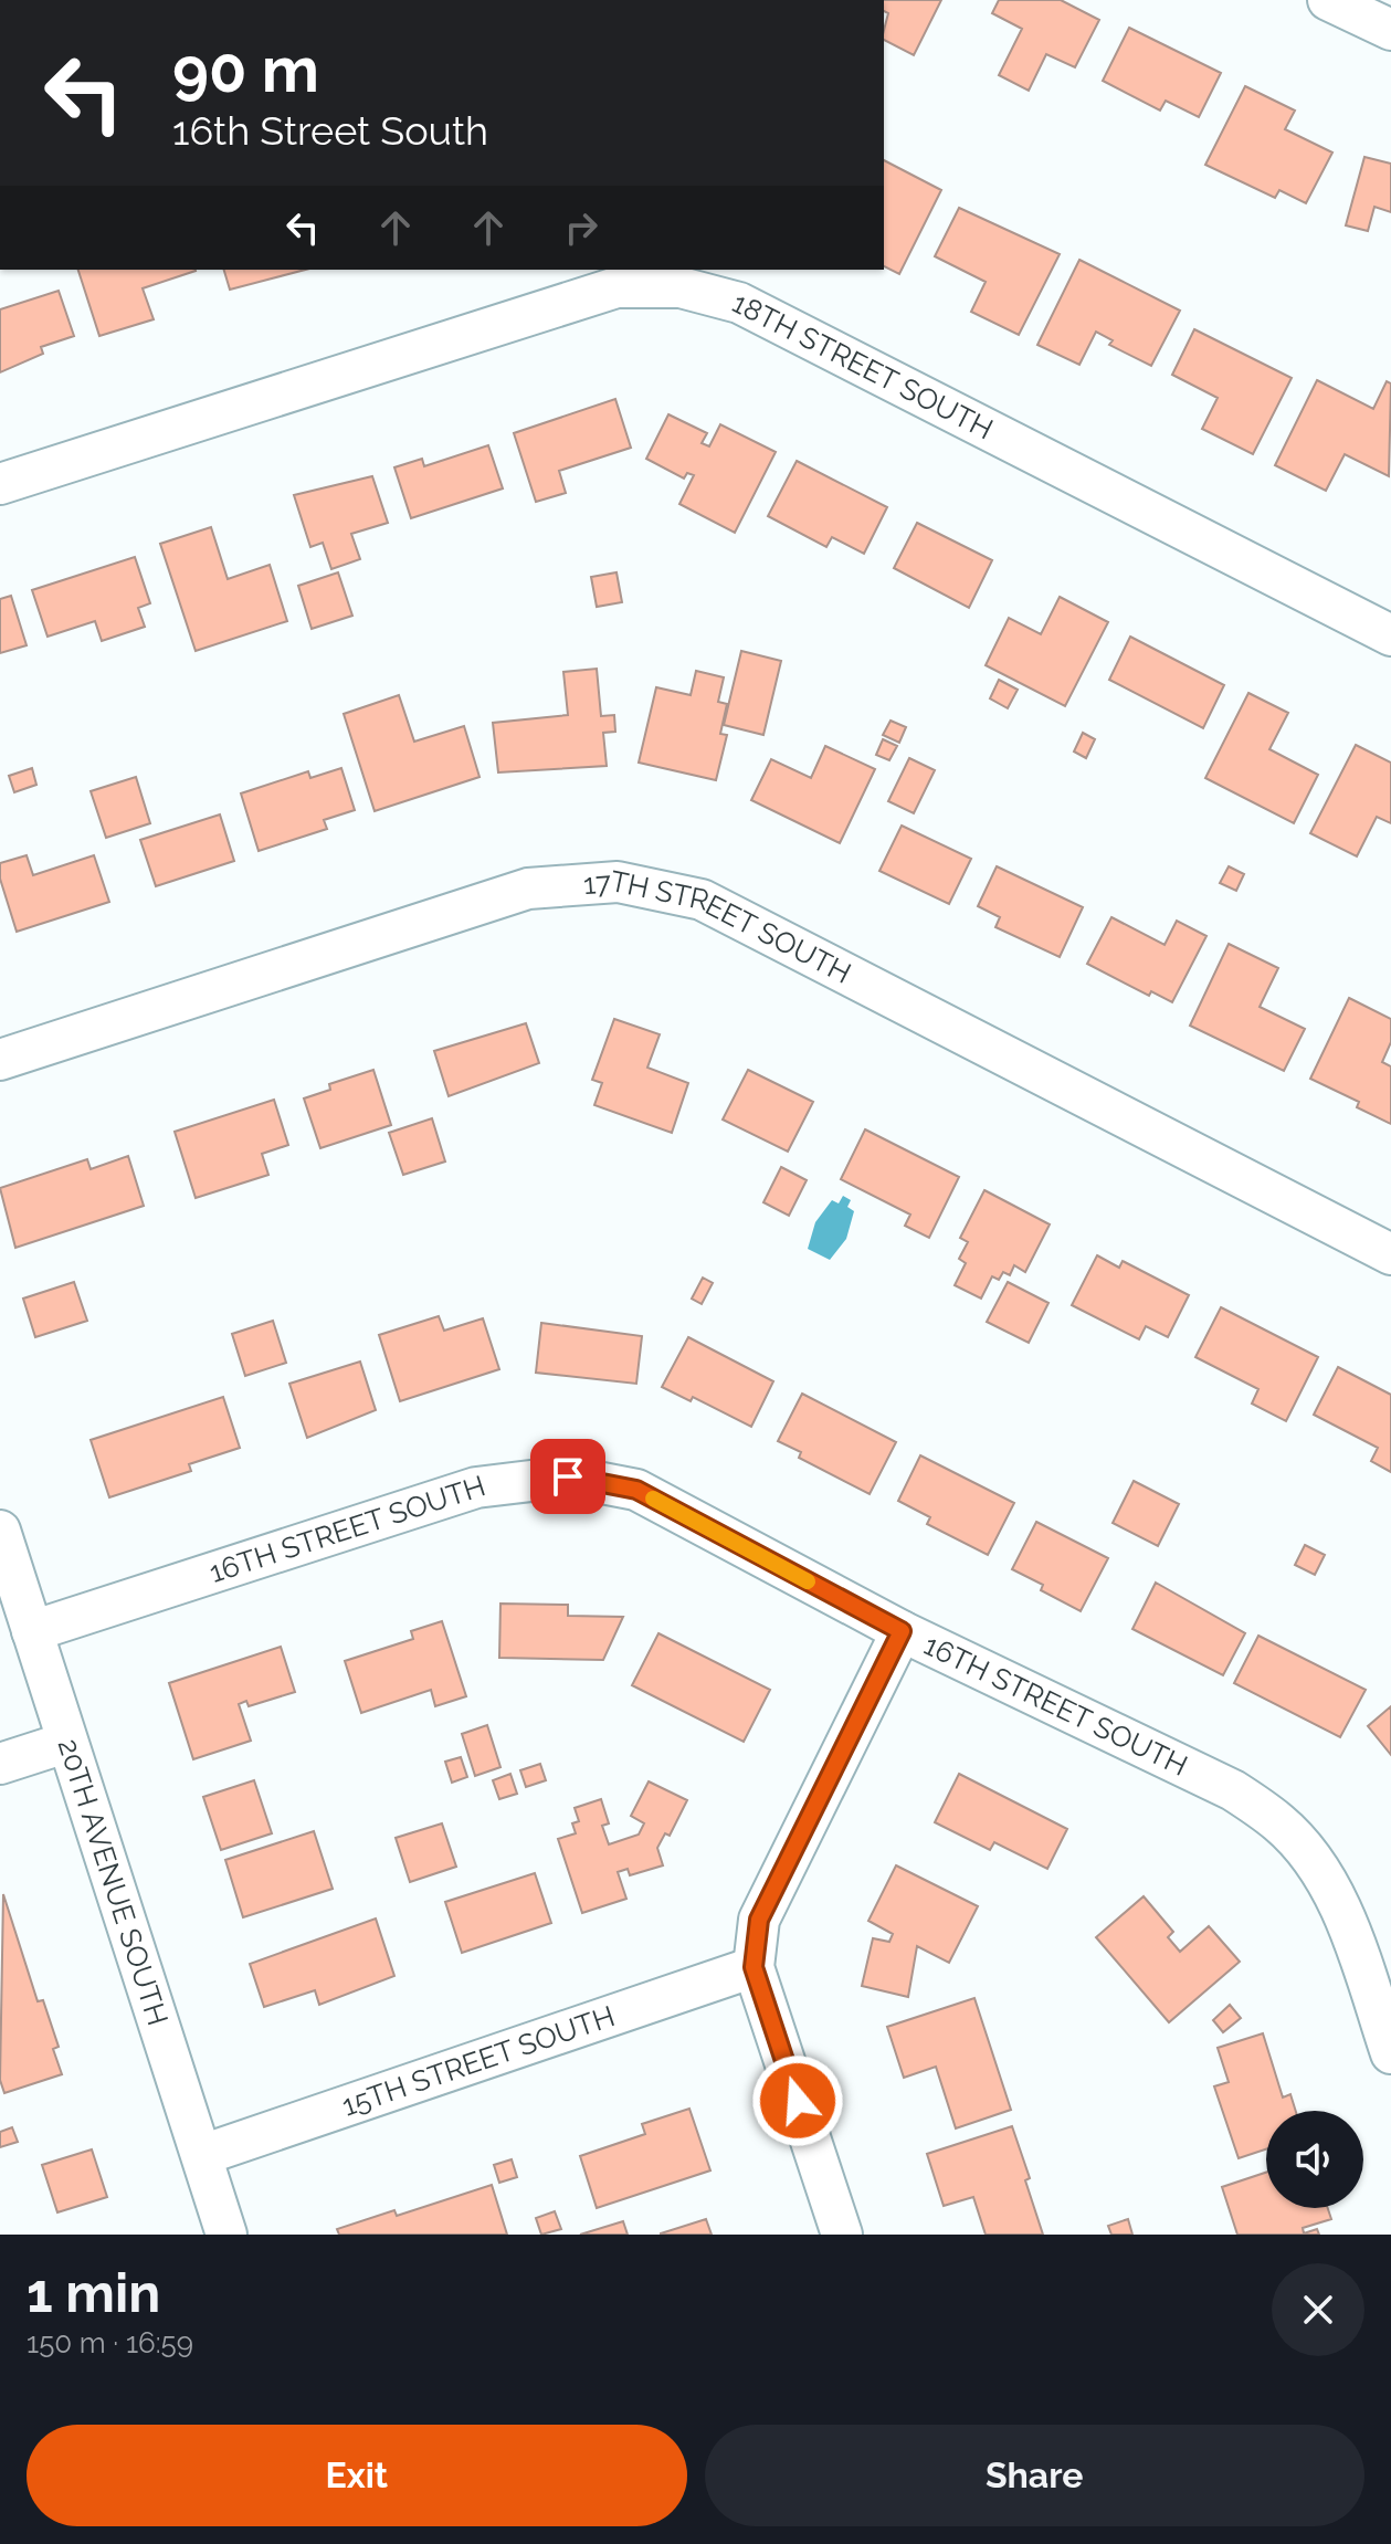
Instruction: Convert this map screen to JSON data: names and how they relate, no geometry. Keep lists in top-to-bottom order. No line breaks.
{"streets":{"street":["18TH STREET SOUTH","17TH STREET SOUTH","16TH STREET SOUTH","20TH AVENUE SOUTH","15TH STREET SOUTH"]},"crossings":[["16TH STREET SOUTH","20TH AVENUE SOUTH"],["20TH AVENUE SOUTH","15TH STREET SOUTH"]],"page":{"turn":["90 m","16th Street South"],"heading":["1 min","150 m · 16:59"],"buttons":["Exit","Share"]}}
